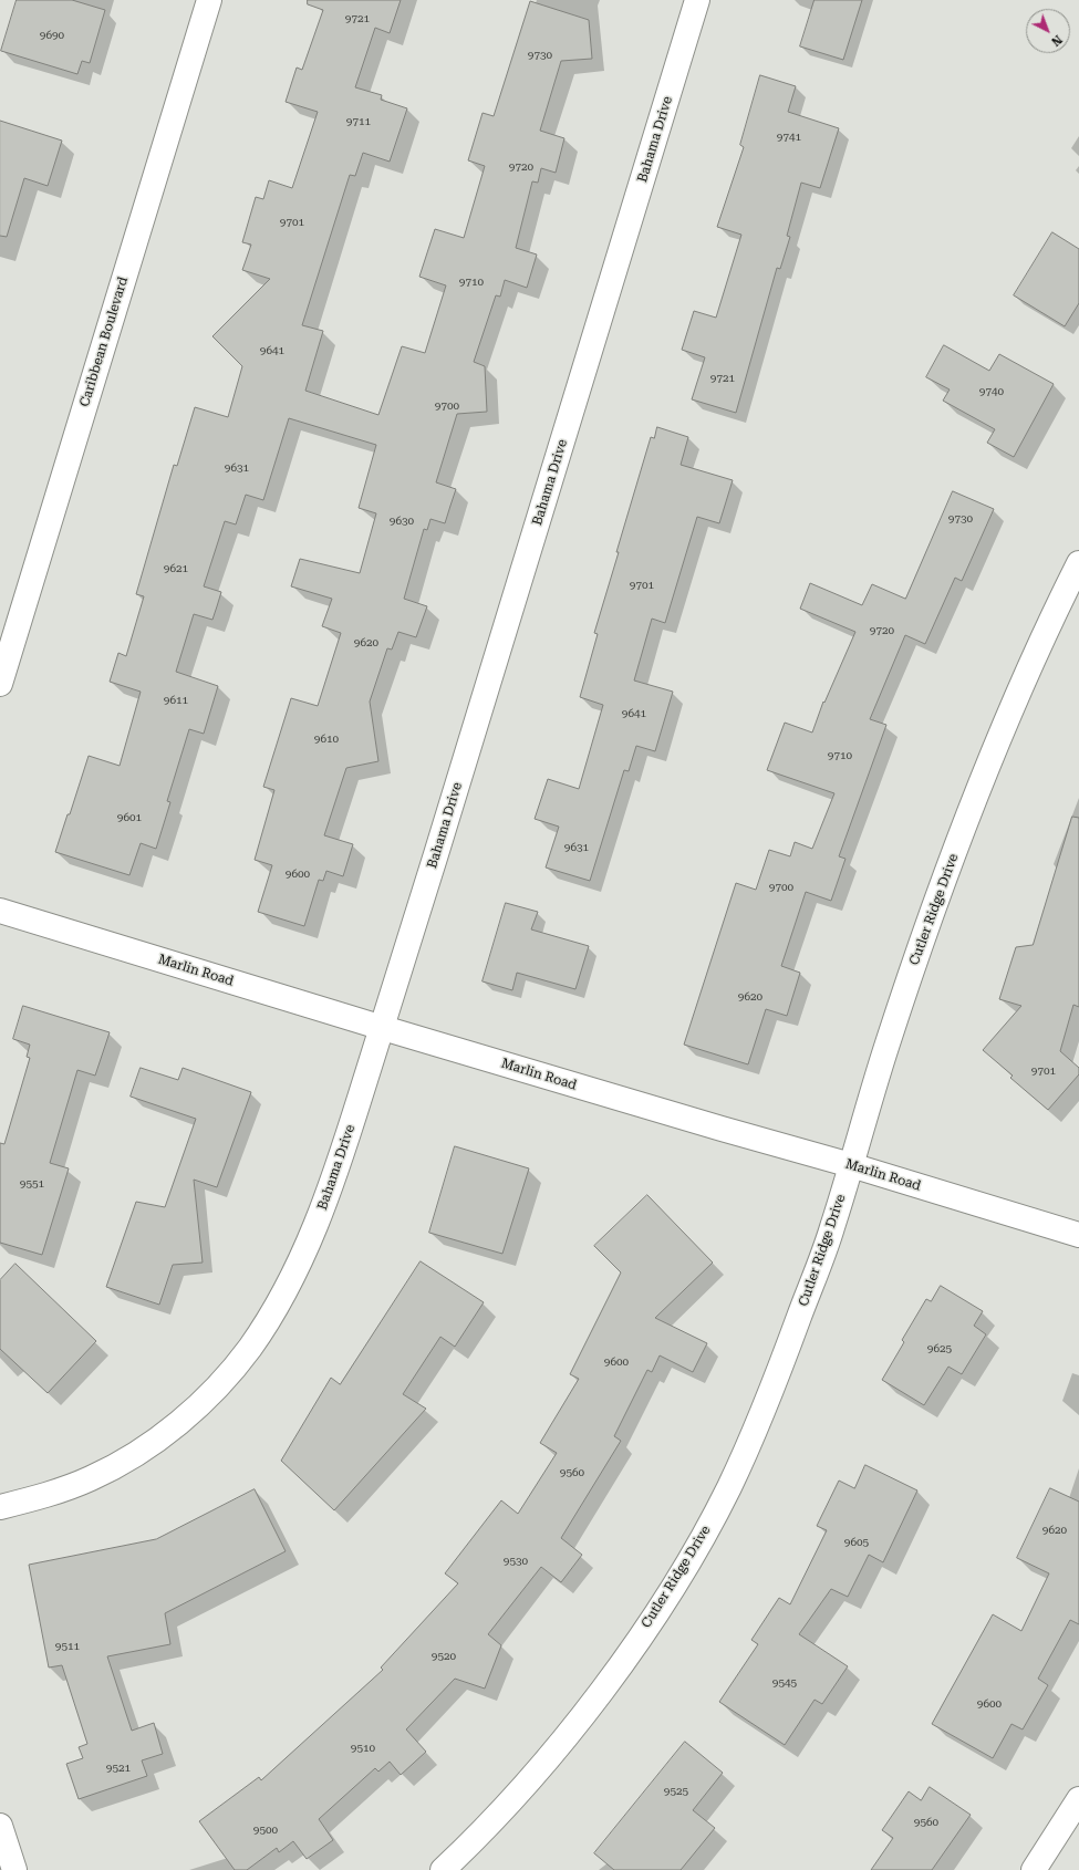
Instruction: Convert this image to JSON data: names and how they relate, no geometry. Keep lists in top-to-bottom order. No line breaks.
{"streets":{"street":["Bahama Drive","Caribbean Boulevard","Cutler Ridge Drive","Marlin Road"]},"crossings":[["Bahama Drive","Marlin Road"],["Cutler Ridge Drive","Marlin Road"]],"house_numbers":["9721","9690","9730","9711","9741","9720","9701","9710","9641","9721","9740","9700","9631","9730","9630","9621","9701","9720","9620","9611","9641","9610","9710","9601","9631","9600","9700","9620","9701","9551","9625","9600","9560","9620","9605","9530","9511","9520","9545","9600","9510","9521","9525","9560","9500"],"north":"bottom right"}
